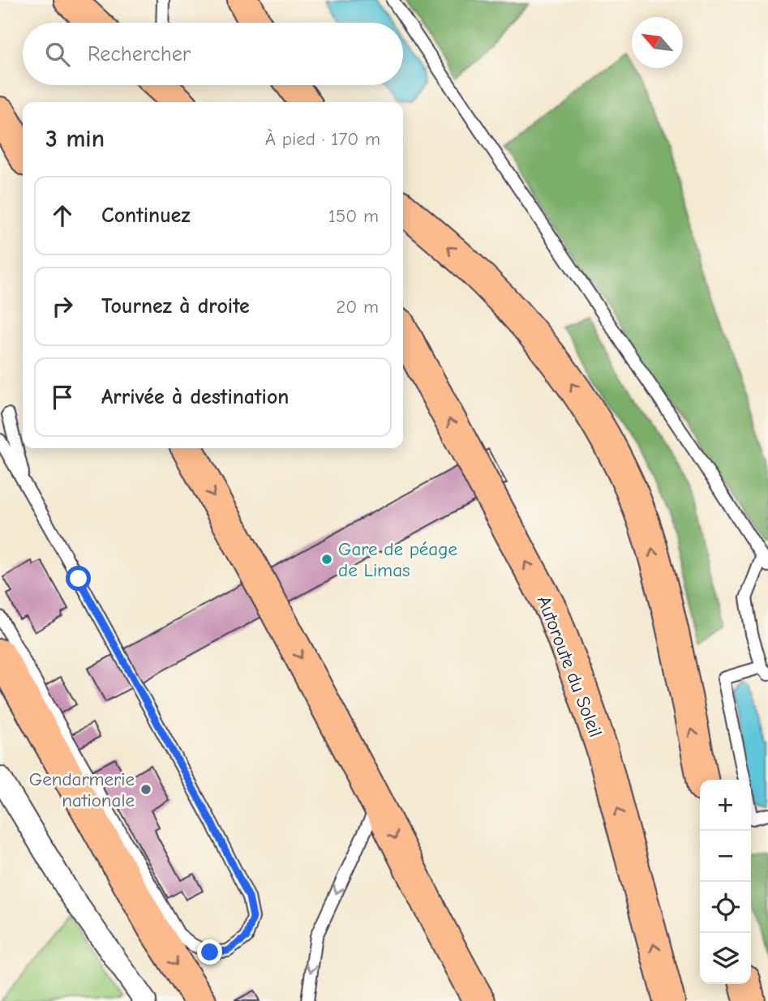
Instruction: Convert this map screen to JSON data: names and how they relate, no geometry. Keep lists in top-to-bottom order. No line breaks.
{"streets":{"highway":["Autoroute du Soleil"]},"places":["Gare de péage de Limas","Gendarmerie nationale"],"north":"top left","page":{"search":"Rechercher","heading":["3 min","À pied · 170 m"],"list":[["Continuez","150 m"],["Tournez à droite","20 m"],"Arrivée à destination"],"map_buttons":["+","−"]}}
